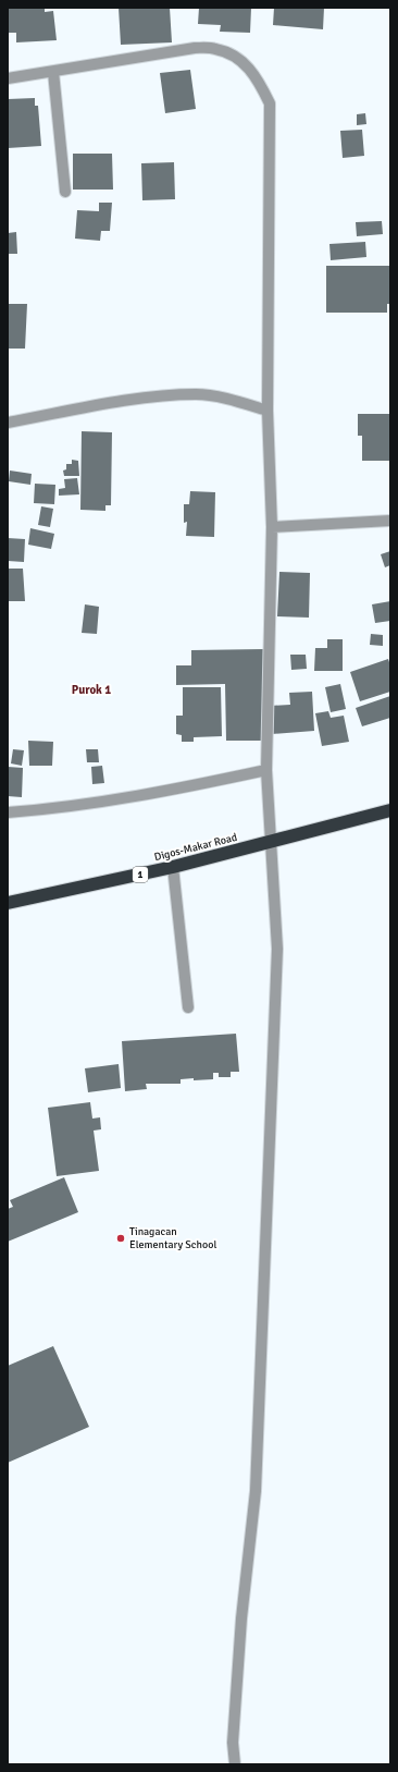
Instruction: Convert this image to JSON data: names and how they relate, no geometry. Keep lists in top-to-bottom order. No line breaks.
{"streets":{"highway":["Digos-Makar Road","1"]},"districts":["Purok 1"],"places":["Tinagacan Elementary School"]}
